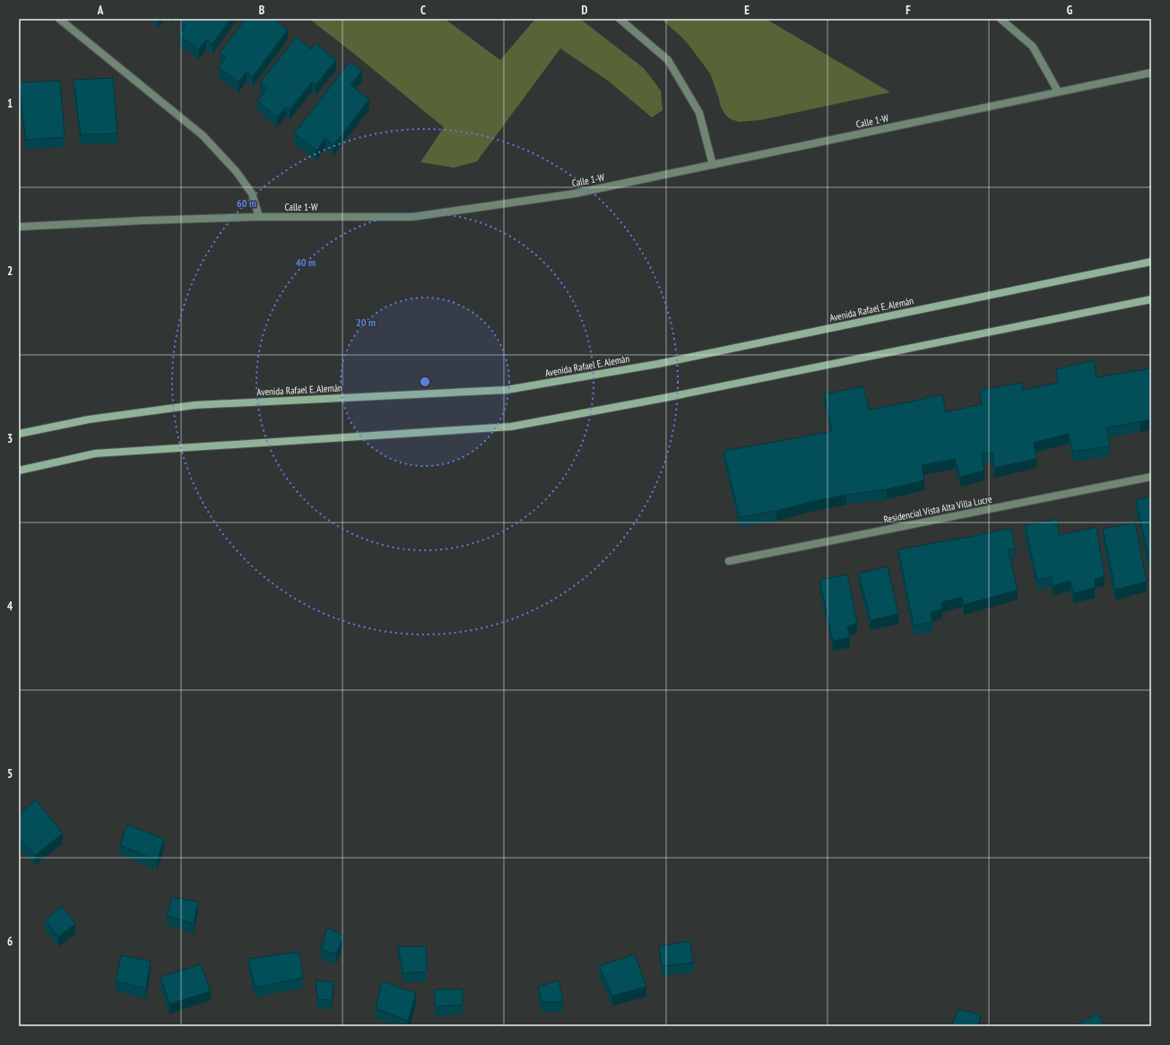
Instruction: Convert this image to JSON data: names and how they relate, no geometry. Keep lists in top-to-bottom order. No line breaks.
{"streets":{"main road":["Avenida Rafael E. Alemán"],"street":["Calle 1-W","Residencial Vista Alta Villa Lucre"]},"grid":{"columns":["A","B","C","D","E","F","G"],"rows":["1","2","3","4","5","6"]},"rings":["60 m","40 m","20 m"]}
